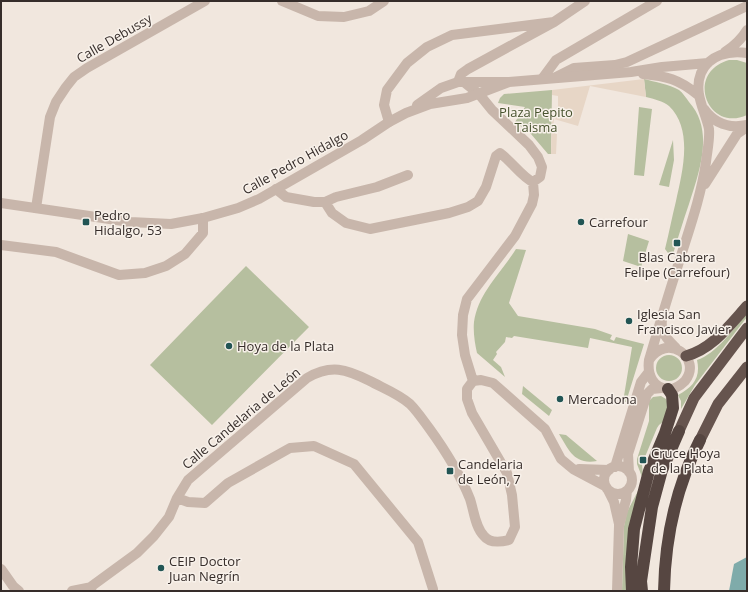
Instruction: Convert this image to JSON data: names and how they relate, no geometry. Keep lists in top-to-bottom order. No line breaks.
{"streets":{"street":["Calle Debussy","Calle Pedro Hidalgo","Calle Candelaria de León"]},"crossings":[["Calle Debussy","Calle Pedro Hidalgo"]],"parks":["Plaza Pepito Taisma"],"places":{"transit":["Pedro Hidalgo, 53","Blas Cabrera Felipe (Carrefour)","Cruce Hoya de la Plata","Candelaria de León, 7"],"other":["Carrefour","Iglesia San Francisco Javier","Hoya de la Plata","Mercadona","CEIP Doctor Juan Negrín"]}}
